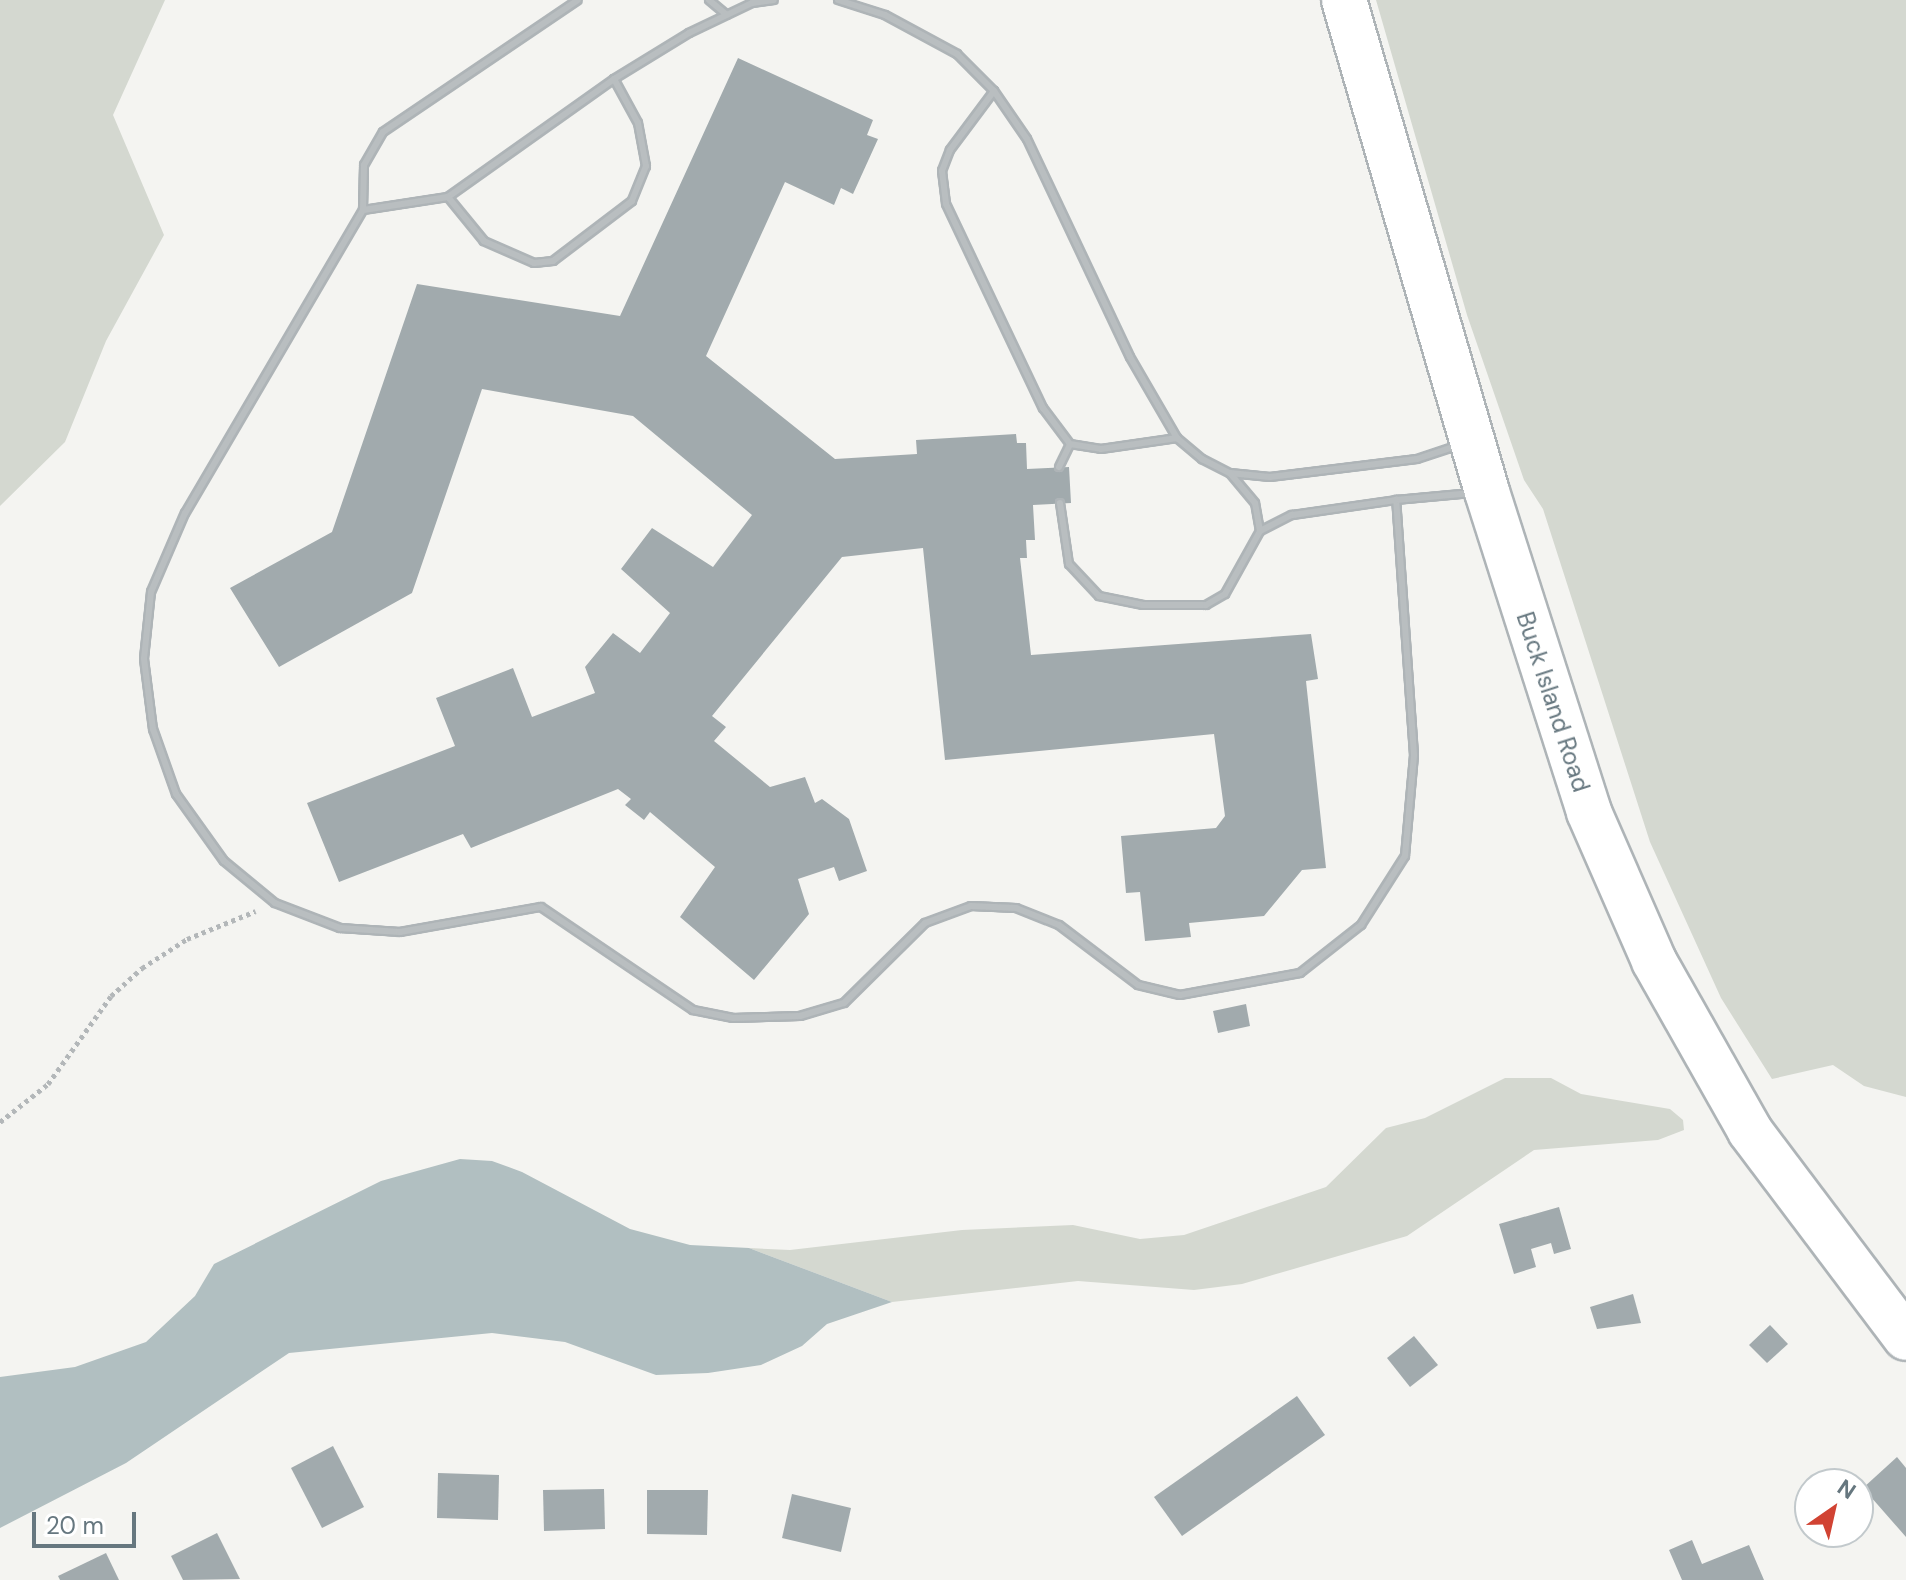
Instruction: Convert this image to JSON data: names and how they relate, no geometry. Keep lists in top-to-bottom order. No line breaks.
{"streets":{"main road":["Buck Island Road"]},"scale_bar":"20 m","north":"top right"}
